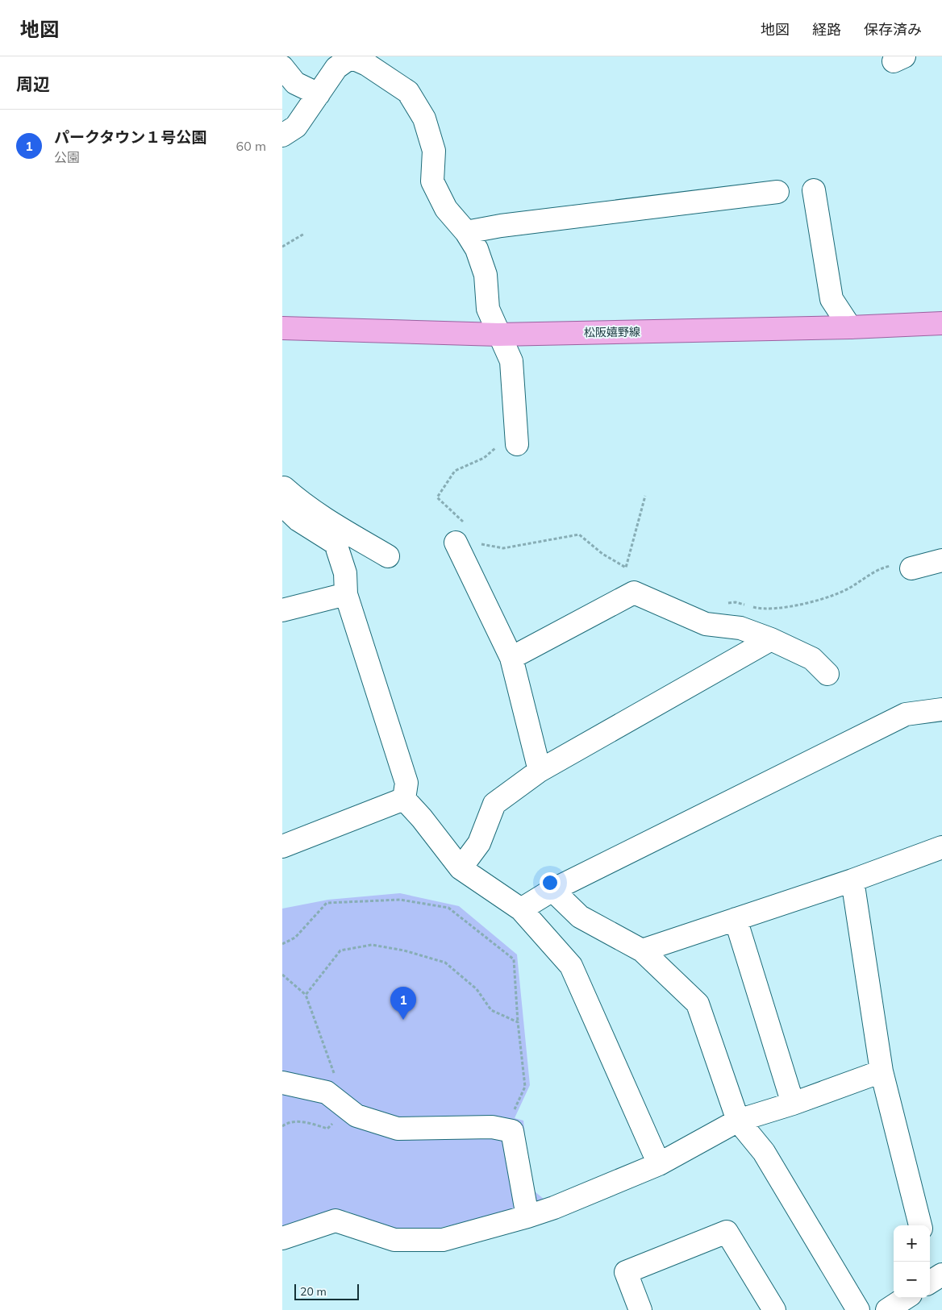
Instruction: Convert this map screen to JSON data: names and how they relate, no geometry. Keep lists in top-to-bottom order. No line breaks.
{"streets":{"main road":["松阪嬉野線"]},"scale_bar":"20 m","page":{"header":"地図","nav":["地図","経路","保存済み"],"heading":"周辺","list":[{"mark":"1","name":"パークタウン１号公園","note":"公園","value":"60 m"}],"pins":"1","map_buttons":["+","−"],"scale":"20 m"}}
